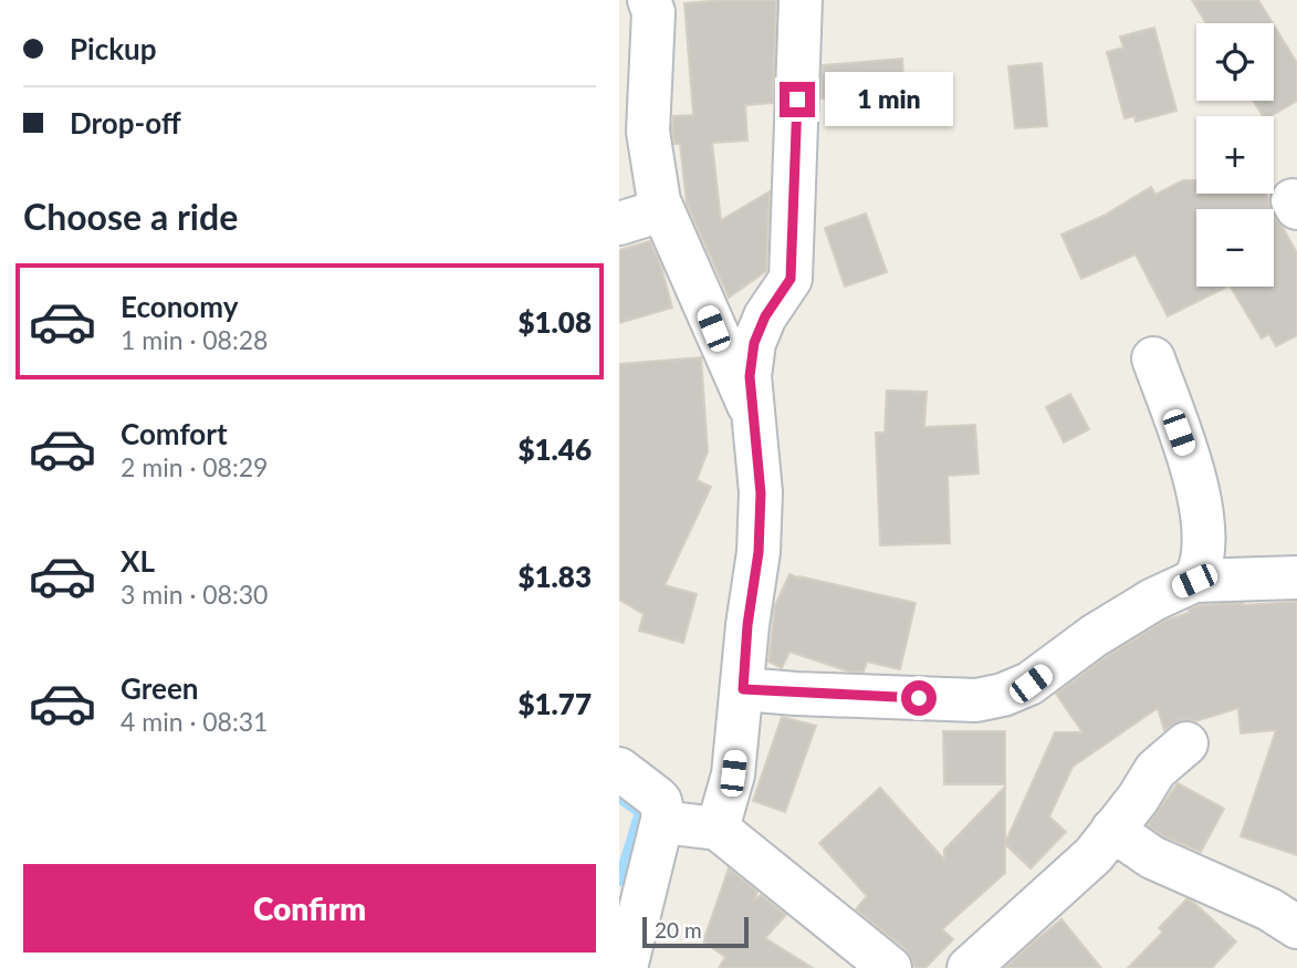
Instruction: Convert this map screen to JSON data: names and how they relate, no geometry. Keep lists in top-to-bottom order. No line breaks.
{"scale_bar":"20 m","page":{"banner":["Pickup","Drop-off"],"map_buttons":["+","−"],"bubble":"1 min","heading":"Choose a ride","list":[{"name":"Economy","note":"1 min · 08:28","value":"$1.08"},{"name":"Comfort","note":"2 min · 08:29","value":"$1.46"},{"name":"XL","note":"3 min · 08:30","value":"$1.83"},{"name":"Green","note":"4 min · 08:31","value":"$1.77"}],"buttons":"Confirm","scale":"20 m"}}
